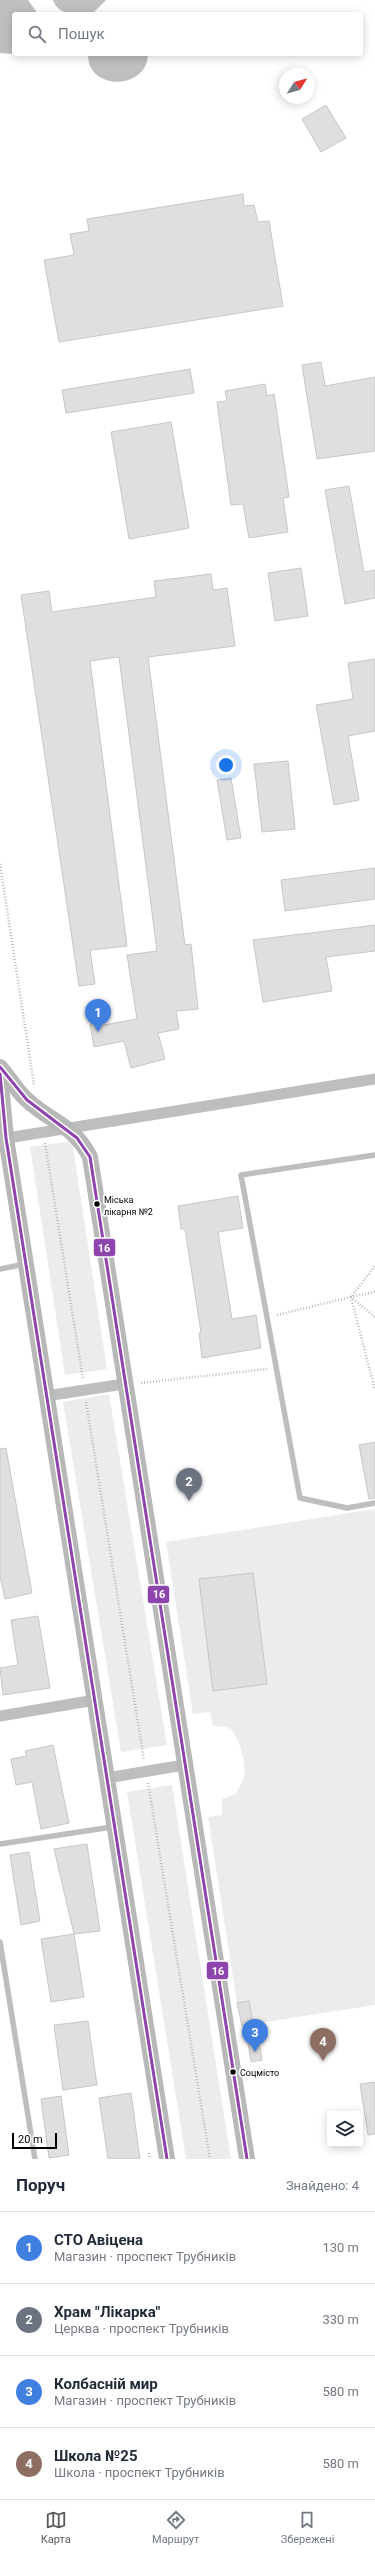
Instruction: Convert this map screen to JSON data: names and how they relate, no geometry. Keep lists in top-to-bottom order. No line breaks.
{"places":["Міська лікарня №2","Соцмісто"],"lines":["transit line 16"],"scale_bar":"20 m","north":"top right","page":{"search":"Пошук","pins":["1","2","3","4"],"scale":"20 m","heading":["Поруч","Знайдено: 4"],"list":[{"mark":"1","name":"СТО Авіцена","note":"Магазин · проспект Трубників","value":"130 m"},{"mark":"2","name":"Храм \"Лікарка\"","note":"Церква · проспект Трубників","value":"330 m"},{"mark":"3","name":"Колбасній мир","note":"Магазин · проспект Трубників","value":"580 m"},{"mark":"4","name":"Школа №25","note":"Школа · проспект Трубників","value":"580 m"}],"nav":["Карта","Маршрут","Збережені"]}}
